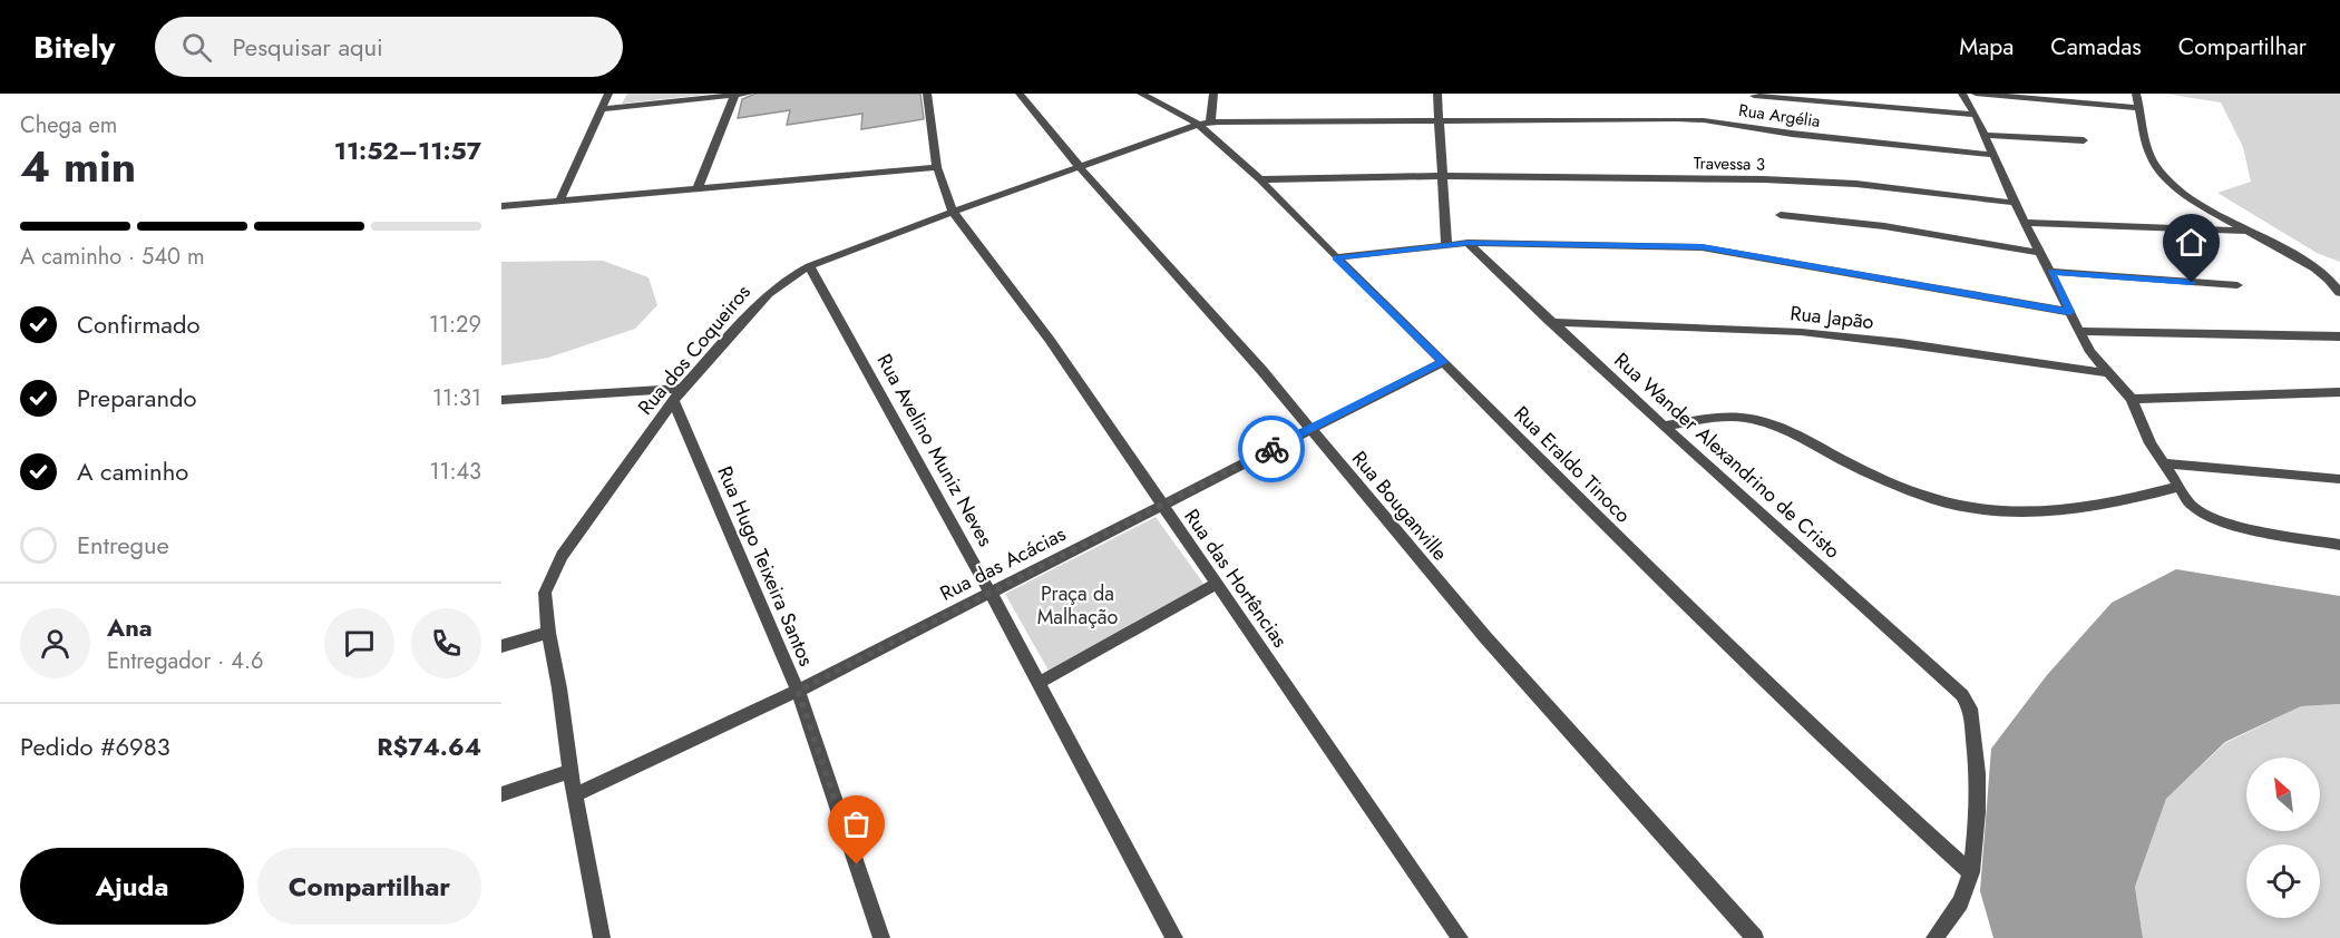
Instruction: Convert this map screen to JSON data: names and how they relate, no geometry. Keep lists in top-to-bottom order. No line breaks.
{"streets":{"street":["Rua Argélia","Travessa 3","Rua Japão","Rua dos Coqueiros","Rua Avelino Muniz Neves","Rua Wander Alexandrino de Cristo","Rua Eraldo Tinoco","Rua Bouganville","Rua das Acácias","Rua Hugo Teixeira Santos","Rua das Hortências"]},"crossings":[["Rua Argélia","Rua dos Coqueiros"],["Rua Argélia","Rua Eraldo Tinoco"],["Travessa 3","Rua Eraldo Tinoco"],["Rua Japão","Rua Wander Alexandrino de Cristo"],["Rua dos Coqueiros","Rua Avelino Muniz Neves"],["Rua dos Coqueiros","Rua Eraldo Tinoco"],["Rua dos Coqueiros","Rua Bouganville"],["Rua dos Coqueiros","Rua das Acácias"],["Rua dos Coqueiros","Rua Hugo Teixeira Santos"],["Rua dos Coqueiros","Rua das Hortências"],["Rua Avelino Muniz Neves","Rua das Acácias"],["Rua Wander Alexandrino de Cristo","Rua Eraldo Tinoco"],["Rua Eraldo Tinoco","Rua das Acácias"],["Rua Bouganville","Rua das Acácias"],["Rua das Acácias","Rua Hugo Teixeira Santos"],["Rua das Acácias","Rua das Hortências"]],"parks":["Praça da Malhação"],"north":"top left","page":{"header":"Bitely","search":"Pesquisar aqui","nav":["Mapa","Camadas","Compartilhar"],"heading":["4 min","Chega em","11:52–11:57"],"panel":["Ana","Entregador · 4.6","Pedido #6983","R$74.64"],"bar":"A caminho · 540 m","list":[["Confirmado","11:29"],["Preparando","11:31"],["A caminho","11:43"],"Entregue"],"buttons":["Ajuda","Compartilhar"]}}
